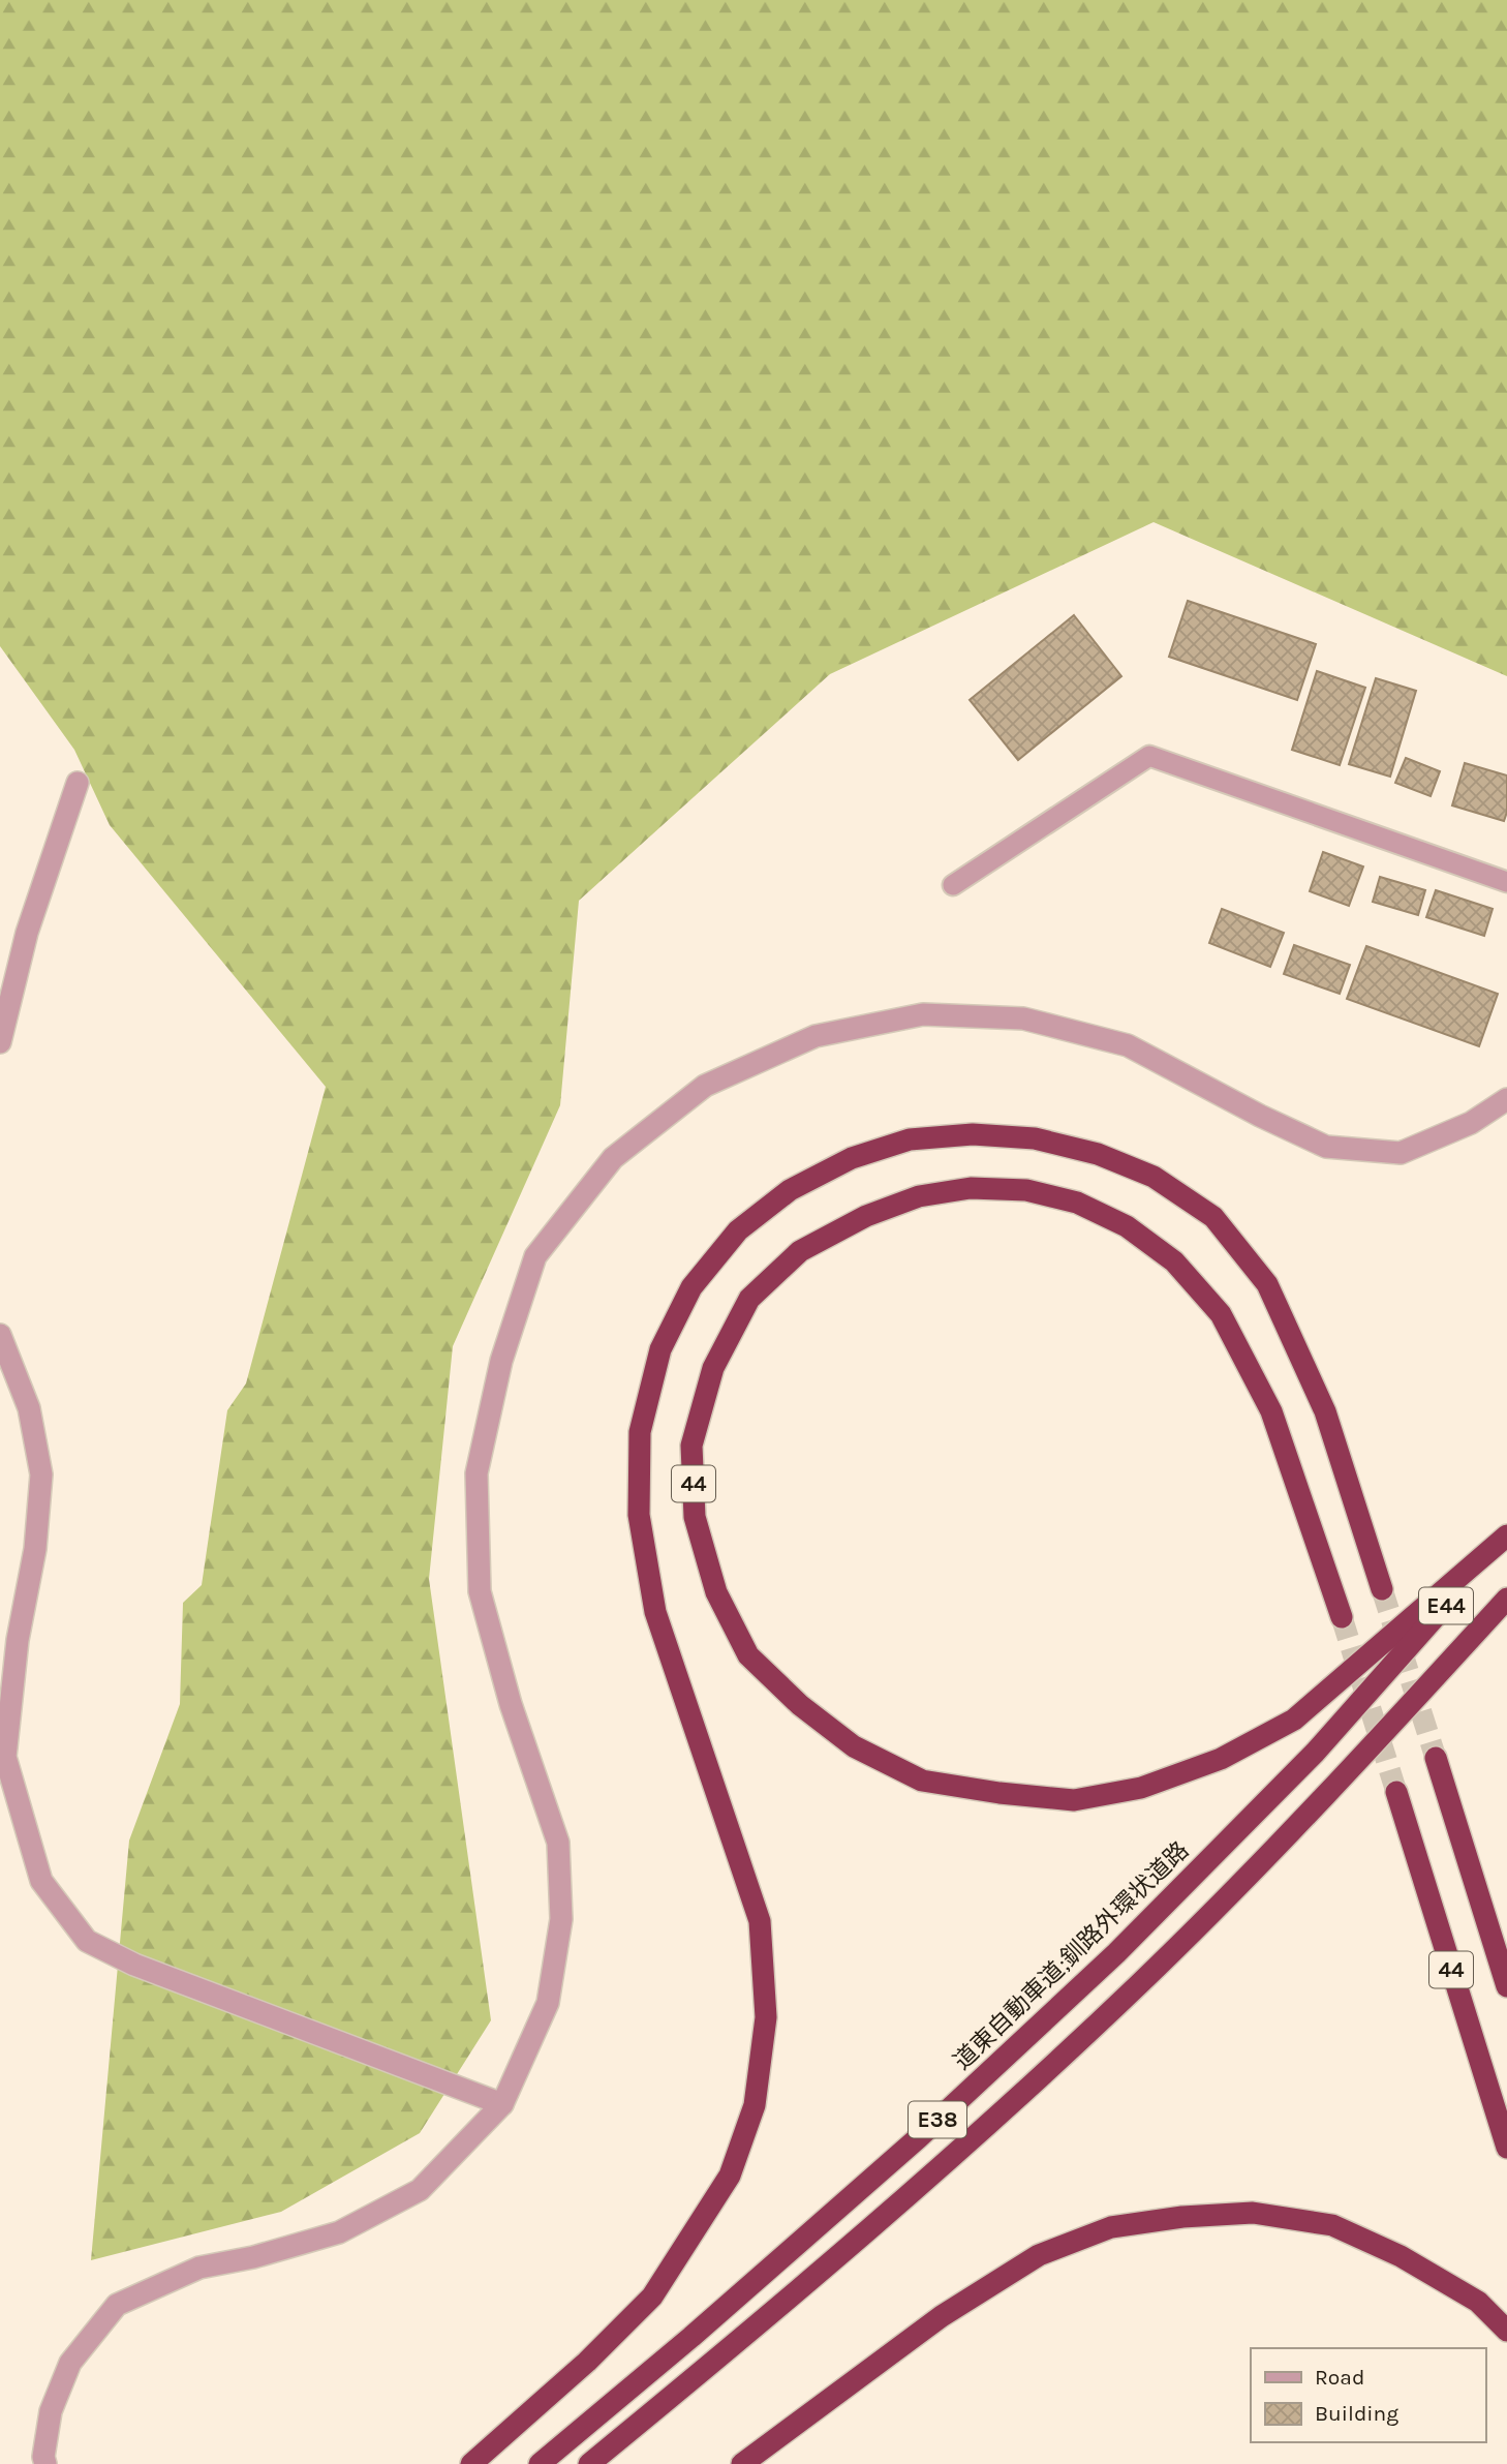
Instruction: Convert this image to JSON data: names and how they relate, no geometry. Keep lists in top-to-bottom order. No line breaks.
{"streets":{"highway":["44","E44","道東自動車道;釧路外環状道路","E38"]},"crossings":[["44","道東自動車道;釧路外環状道路"],["E44","E38"]],"legend":["Road","Building"]}
